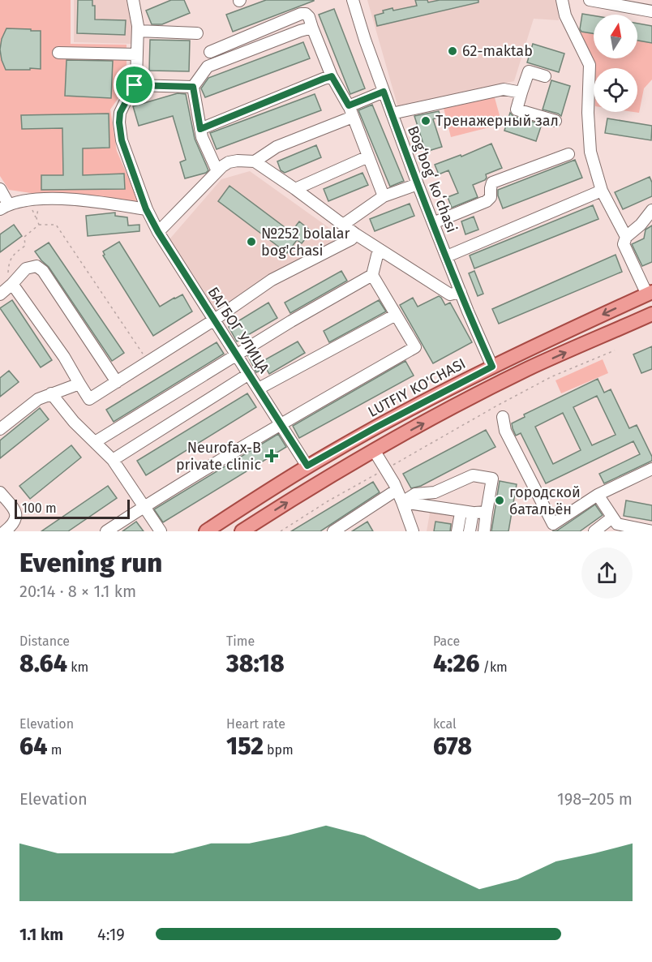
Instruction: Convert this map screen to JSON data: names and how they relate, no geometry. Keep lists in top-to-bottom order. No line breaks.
{"streets":{"main road":["LUTFIY KO'CHASI"],"street":["Bogʻbogʻ koʻchasi","БАГБОГ УЛИЦА"]},"crossings":[["Bogʻbogʻ koʻchasi","LUTFIY KO'CHASI"],["БАГБОГ УЛИЦА","LUTFIY KO'CHASI"]],"places":{"other":["62-maktab","Тренажерный зал","№252 bolalar bog'chasi","городской батальён"],"health":["Neurofax-B private clinic"]},"scale_bar":"100 m","north":"top","page":{"scale":"100 m","heading":["Evening run","20:14 · 8 × 1.1 km"],"stats":[["Distance","8.64 km"],["Time","38:18"],["Pace","4:26 /km"],["Elevation","64 m"],["Heart rate","152 bpm"],["kcal","678"]],"chart":["Elevation","198–205 m"],"list":[{"name":"1.1 km","note":"4:19"}]}}
